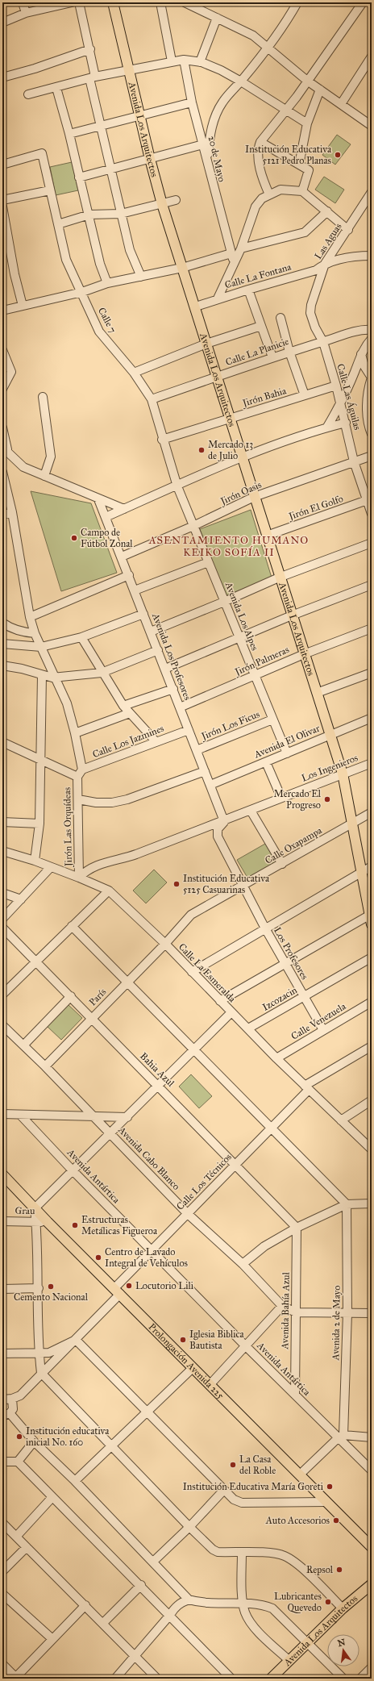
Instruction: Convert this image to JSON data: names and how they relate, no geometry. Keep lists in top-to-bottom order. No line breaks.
{"streets":{"main road":["Avenida Los Arquitectos","Prolongación Avenida 225"],"street":["20 de Mayo","Las Aguas","Calle La Fontana","Calle 7","Calle La Planicie","Jirón Bahia","Calle Las Águilas","Jirón Oasis","Jirón El Golfo","Avenida Los Alpes","Avenida Los Profesores","Jirón Palmeras","Jirón Los Ficus","Calle Los Jazmines","Avenida El Olivar","Los Ingenieros","Jirón Las Orquídeas","Calle Oxapampa","Los Profesores","Calle La Esmeralda","París","Izcozacin","Calle Venezuela","Bahia Azul","Avenida Cabo Blanco","Avenida Antártica","Calle Los Técnicos","Grau","Avenida Bahía Azul","Avenida 2 de Mayo"]},"crossings":[["Avenida Los Arquitectos","Calle La Fontana"],["Avenida Los Arquitectos","Calle La Planicie"],["Avenida Los Arquitectos","Jirón Bahia"],["Avenida Los Arquitectos","Jirón Oasis"],["Avenida Los Arquitectos","Jirón El Golfo"],["Avenida Los Arquitectos","Jirón Palmeras"],["Avenida Los Arquitectos","Avenida El Olivar"],["Avenida Los Arquitectos","Los Ingenieros"],["Avenida Los Arquitectos","Calle Oxapampa"],["Las Aguas","Calle La Fontana"],["Las Aguas","Calle Las Águilas"],["Calle 7","Calle La Planicie"],["Calle 7","Jirón Bahia"],["Calle 7","Avenida Los Alpes"],["Calle La Planicie","Calle Las Águilas"],["Jirón Bahia","Calle Las Águilas"],["Calle Las Águilas","Jirón Oasis"],["Calle Las Águilas","Jirón El Golfo"],["Jirón Oasis","Avenida Los Alpes"],["Jirón Oasis","Avenida Los Profesores"],["Avenida Los Alpes","Jirón Palmeras"],["Avenida Los Alpes","Jirón Los Ficus"],["Avenida Los Alpes","Avenida El Olivar"],["Avenida Los Profesores","Jirón Palmeras"],["Avenida Los Profesores","Jirón Los Ficus"],["Avenida Los Profesores","Calle Los Jazmines"],["Avenida Los Profesores","Avenida El Olivar"],["Avenida Los Profesores","Los Ingenieros"],["Avenida Los Profesores","Los Profesores"],["Calle Los Jazmines","Jirón Las Orquídeas"],["Los Ingenieros","Jirón Las Orquídeas"],["Los Ingenieros","Los Profesores"],["Los Ingenieros","Calle La Esmeralda"],["Jirón Las Orquídeas","Calle La Esmeralda"],["Calle Oxapampa","Los Profesores"],["Calle Oxapampa","Calle La Esmeralda"],["Calle Oxapampa","París"],["Los Profesores","Izcozacin"],["Los Profesores","Calle Venezuela"],["Calle La Esmeralda","París"],["Calle La Esmeralda","Izcozacin"],["Calle La Esmeralda","Calle Venezuela"],["Calle La Esmeralda","Calle Los Técnicos"],["París","Bahia Azul"],["París","Avenida Cabo Blanco"],["Bahia Azul","Calle Los Técnicos"],["Bahia Azul","Avenida Bahía Azul"],["Avenida Cabo Blanco","Calle Los Técnicos"],["Avenida Antártica","Calle Los Técnicos"],["Avenida Antártica","Avenida Bahía Azul"],["Avenida Antártica","Avenida 2 de Mayo"],["Calle Los Técnicos","Prolongación Avenida 225"],["Grau","Prolongación Avenida 225"]],"districts":["ASENTAMIENTO HUMANO KEIKO SOFÍA II"],"places":["Institución Educativa 5121 Pedro Planas","Mercado 13 de Julio","Campo de Fútbol Zonal","Mercado El Progreso","Institución Educativa 5125 Casuarinas","Estructuras Metálicas Figueroa","Centro de Lavado Integral de Vehículos","Locutorio Lili","Cemento Nacional","Iglesia Biblica Bautista","Institución educativa inicial No. 160","La Casa del Roble","Institución Educativa María Goreti","Auto Accesorios","Repsol","Lubricantes Quevedo"],"north":"top"}
